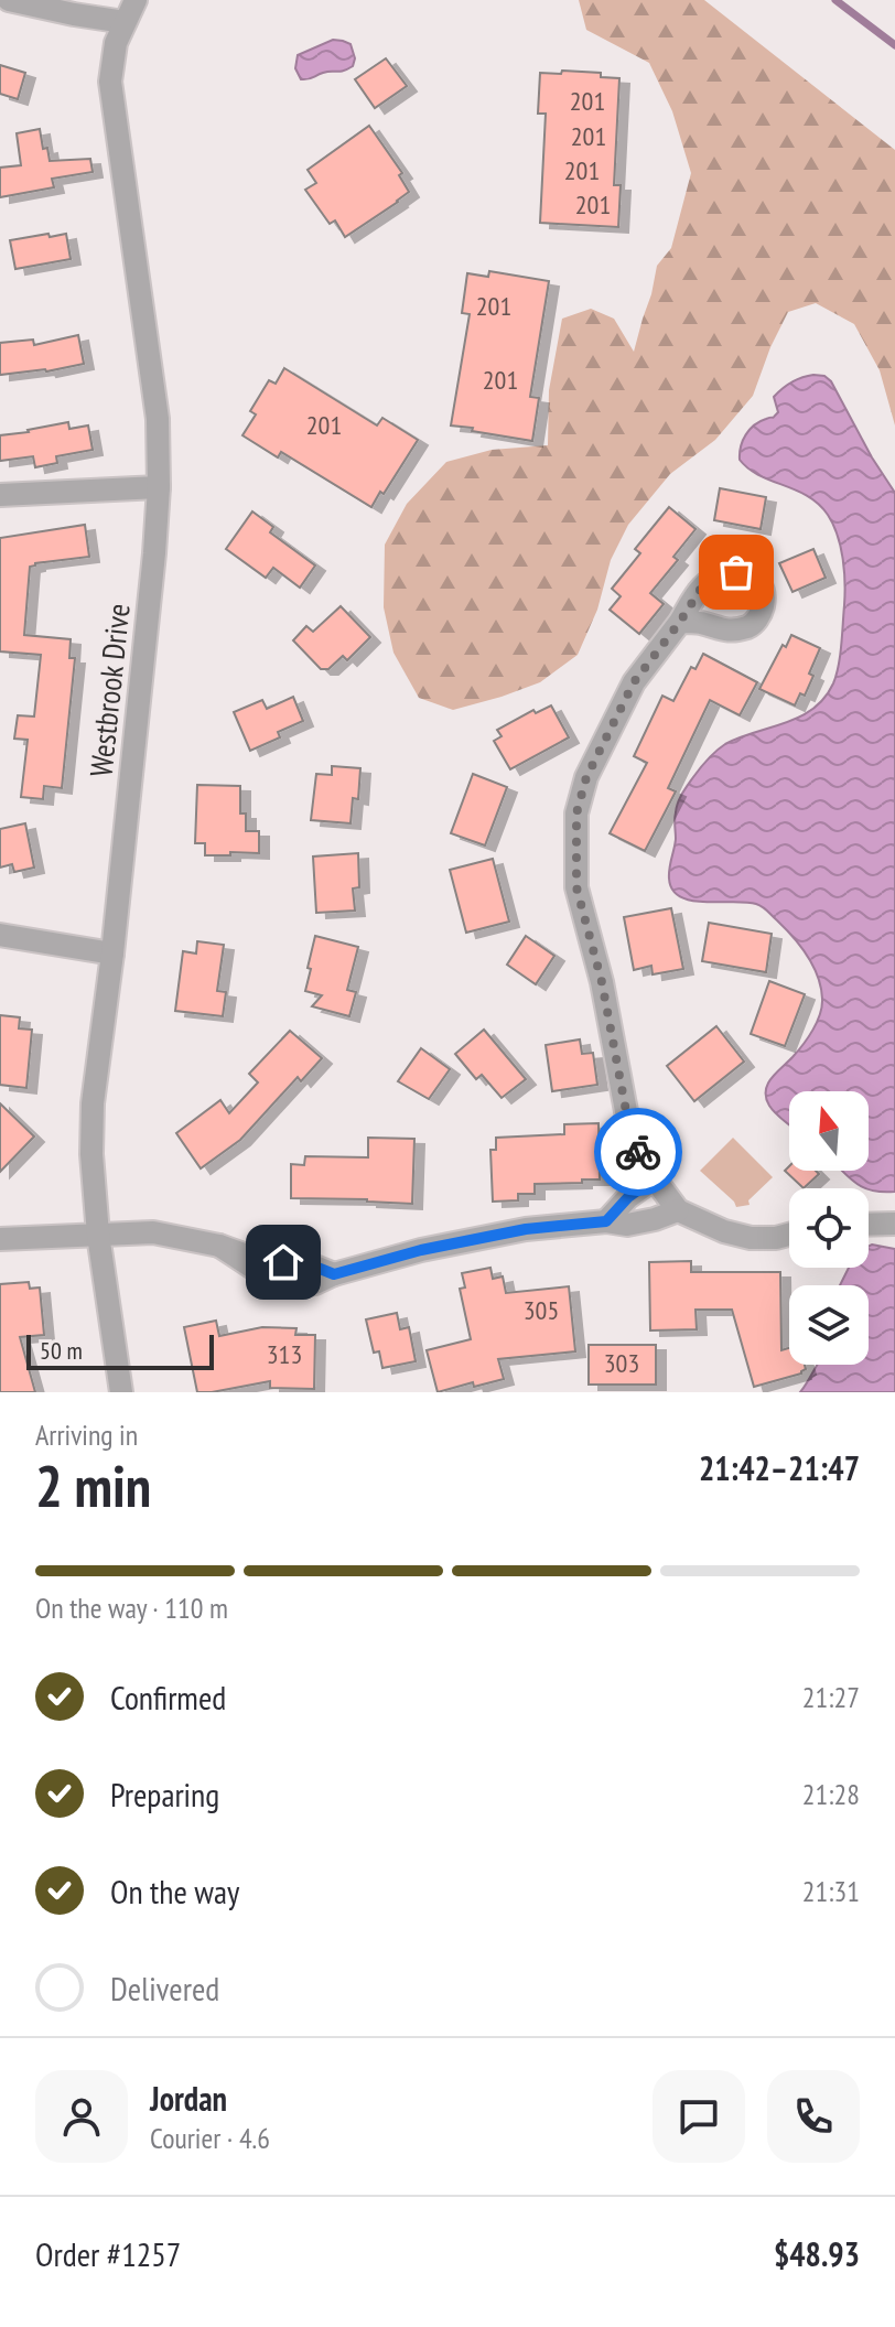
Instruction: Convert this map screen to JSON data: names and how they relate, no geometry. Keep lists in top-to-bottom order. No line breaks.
{"streets":{"street":["Westbrook Drive"]},"house_numbers":["201","201","201","201","201","201","201","305","313","303"],"scale_bar":"50 m","north":"top","page":{"scale":"50 m","heading":["2 min","Arriving in","21:42–21:47"],"panel":["Jordan","Courier · 4.6","Order #1257","$48.93"],"bar":"On the way · 110 m","list":[["Confirmed","21:27"],["Preparing","21:28"],["On the way","21:31"],"Delivered"]}}
